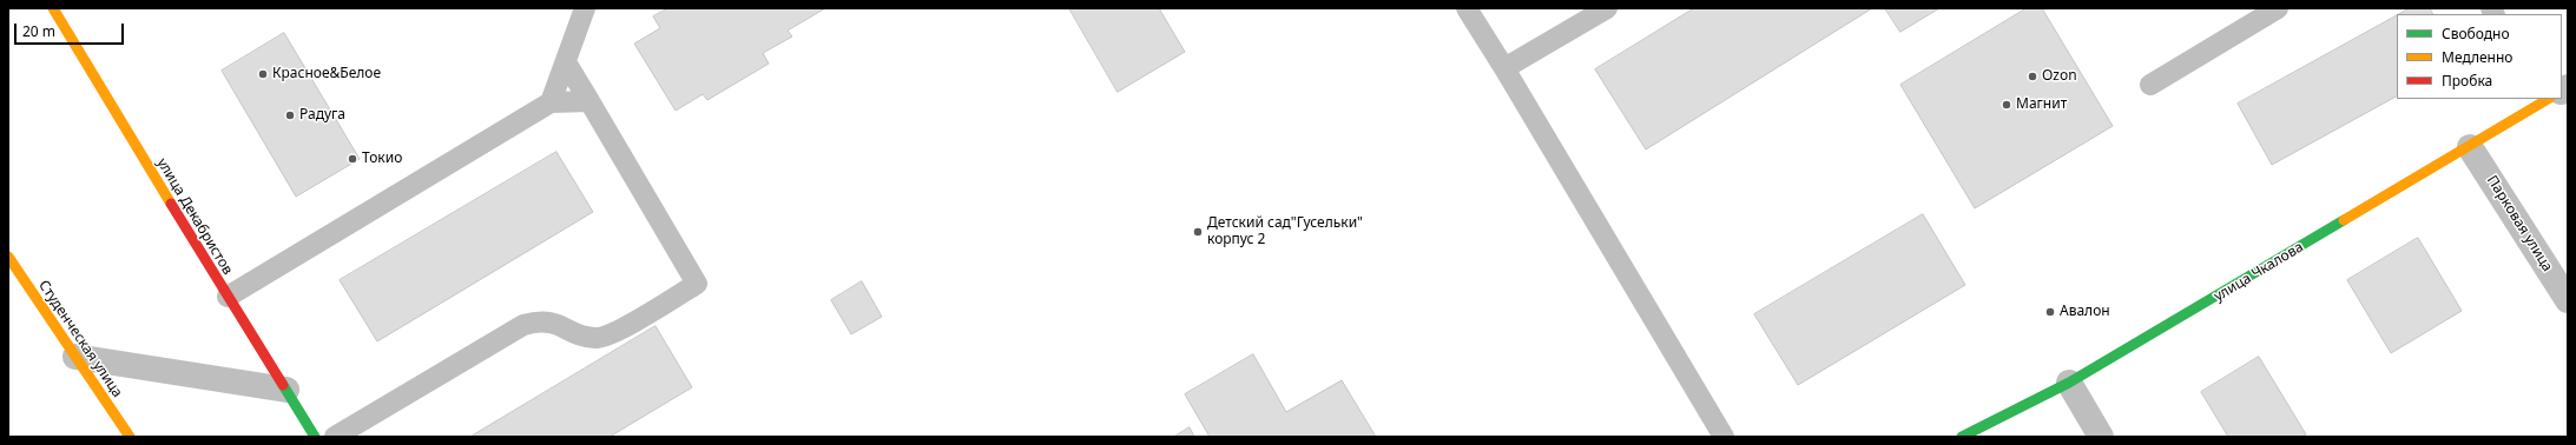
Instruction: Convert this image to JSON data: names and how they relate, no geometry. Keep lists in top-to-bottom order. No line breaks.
{"streets":{"street":["улица Декабристов","Парковая улица","улица Чкалова","Студенческая улица"]},"crossings":[["Парковая улица","улица Чкалова"]],"places":["Красное&Белое","Ozon","Магнит","Радуга","Токио","Детский сад\"Гусельки\" корпус 2","Авалон"],"legend":["Свободно","Медленно","Пробка"],"scale_bar":"20 m"}
